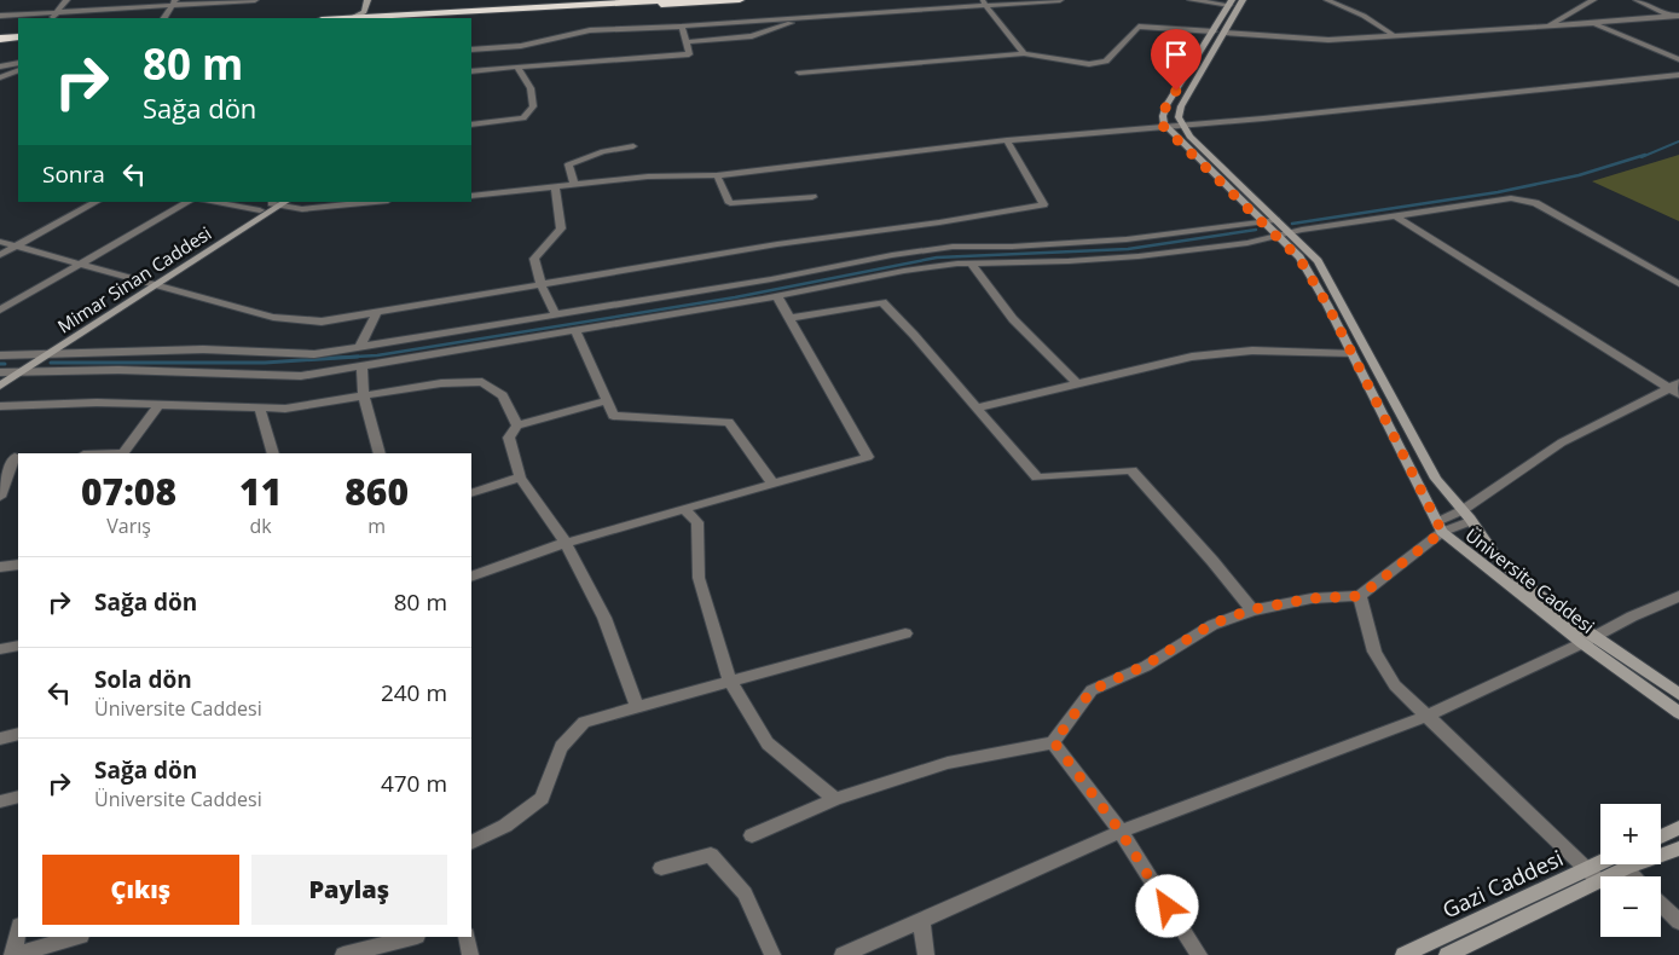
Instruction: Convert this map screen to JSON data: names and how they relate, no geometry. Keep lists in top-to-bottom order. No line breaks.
{"streets":{"main road":["Mimar Sinan Caddesi","Üniversite Caddesi","Gazi Caddesi"]},"page":{"turn":["80 m","Sağa dön"],"then":"Sonra","eta":["07:08","Varış","11","dk","860","m"],"list":[{"name":"Sağa dön","value":"80 m"},{"name":"Sola dön","note":"Üniversite Caddesi","value":"240 m"},{"name":"Sağa dön","note":"Üniversite Caddesi","value":"470 m"}],"map_buttons":["+","−"],"buttons":["Çıkış","Paylaş"]}}
